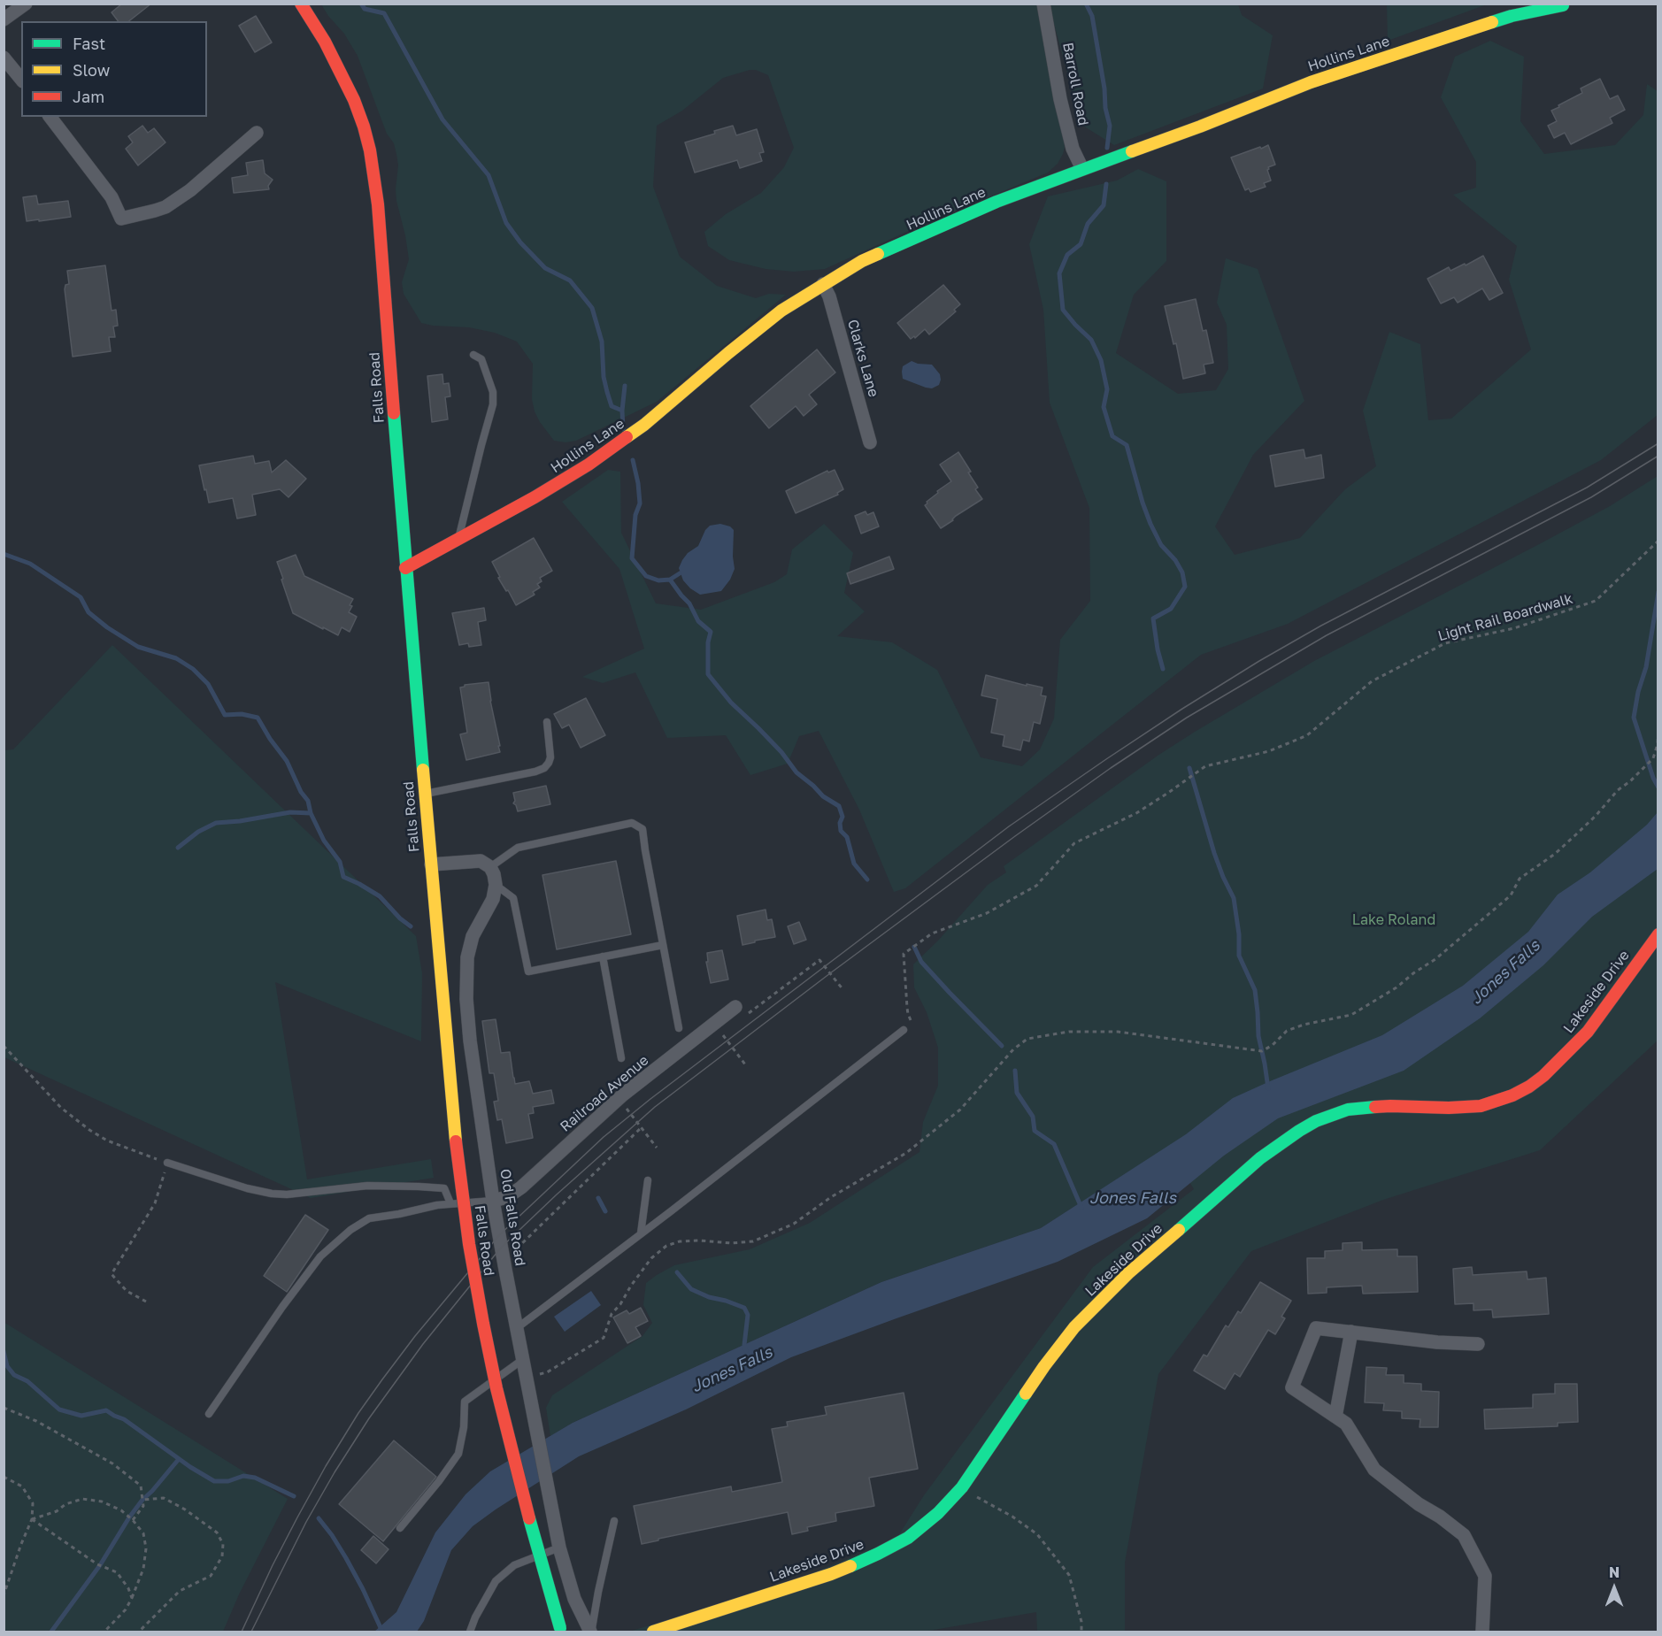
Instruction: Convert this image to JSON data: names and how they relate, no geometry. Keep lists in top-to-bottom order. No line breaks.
{"streets":{"street":["Hollins Lane","Barroll Road","Clarks Lane","Falls Road","Lakeside Drive","Railroad Avenue","Old Falls Road"],"path":["Light Rail Boardwalk"]},"crossings":[["Hollins Lane","Barroll Road"],["Hollins Lane","Clarks Lane"],["Hollins Lane","Falls Road"],["Railroad Avenue","Old Falls Road"]],"water":["Jones Falls"],"parks":["Lake Roland"],"legend":["Fast","Slow","Jam"],"north":"top"}
